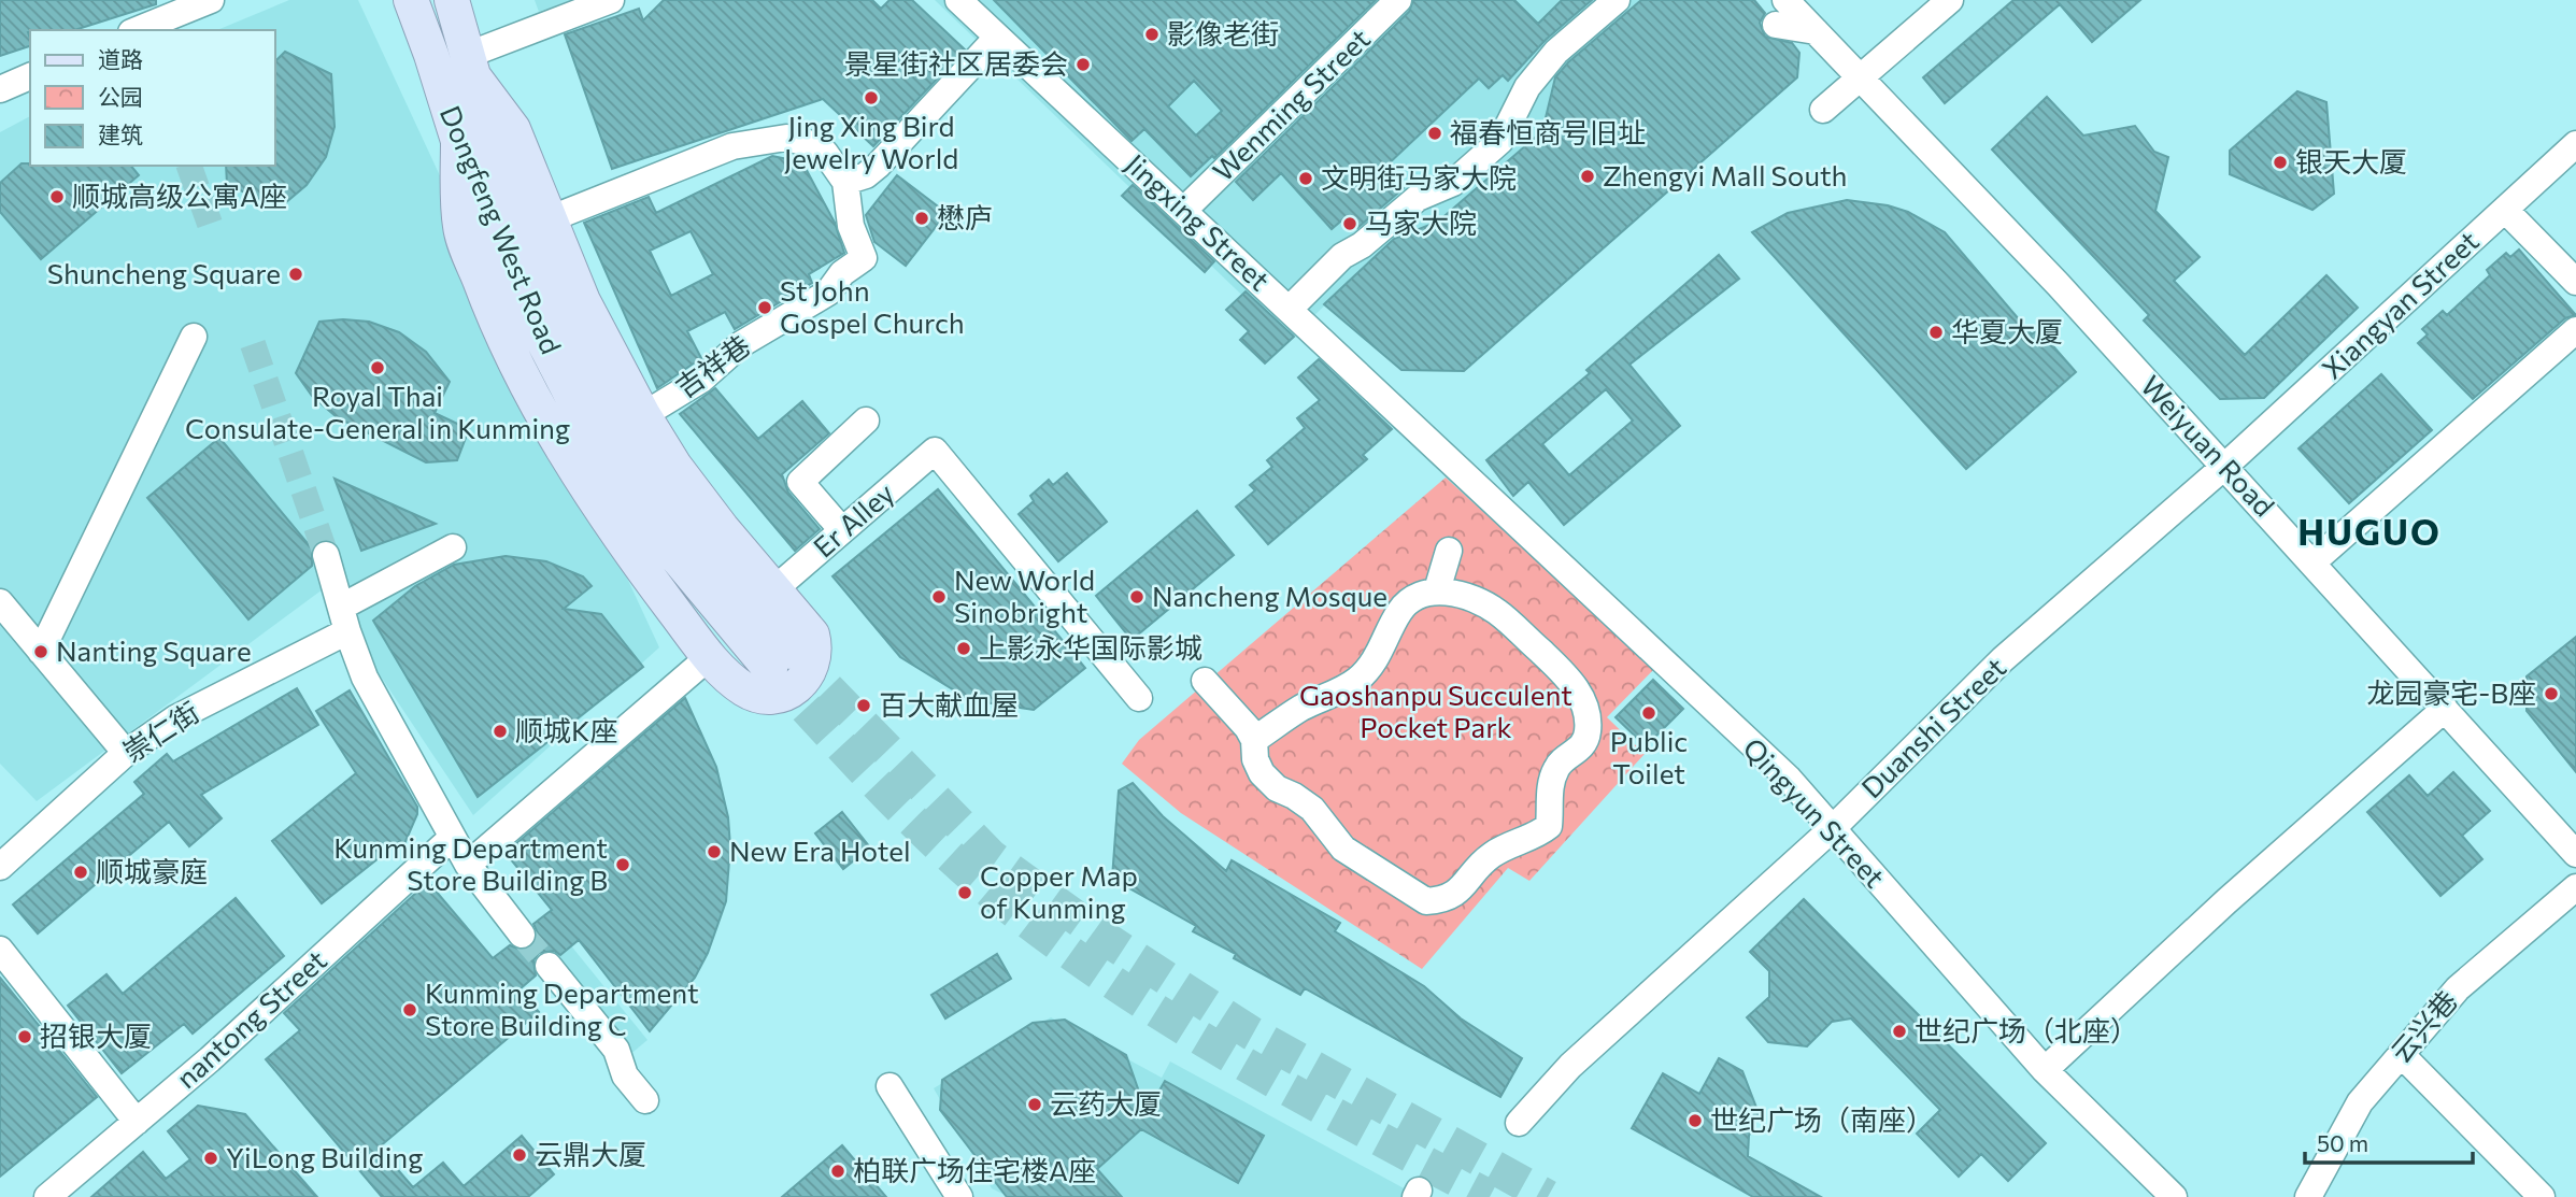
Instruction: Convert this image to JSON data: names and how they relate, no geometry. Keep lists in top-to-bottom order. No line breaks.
{"streets":{"main road":["Dongfeng West Road"],"street":["Wenming Street","Jingxing Street","Xiangyan Street","吉祥巷","Weiyuan Road","Er Alley","Duanshi Street","崇仁街","Qingyun Street","nantong Street","云兴巷"]},"crossings":[["Wenming Street","Jingxing Street"],["Jingxing Street","Qingyun Street"],["Xiangyan Street","Weiyuan Road"],["Xiangyan Street","Duanshi Street"],["Weiyuan Road","Duanshi Street"],["Duanshi Street","Qingyun Street"]],"districts":["HUGUO"],"parks":["Gaoshanpu Succulent Pocket Park"],"places":["影像老街","景星街社区居委会","Jing Xing Bird Jewelry World","福春恒商号旧址","银天大厦","Zhengyi Mall South","文明街马家大院","顺城高级公寓A座","懋庐","马家大院","Shuncheng Square","St John Gospel Church","华夏大厦","Royal Thai Consulate-General in Kunming","New World Sinobright","Nancheng Mosque","上影永华国际影城","Nanting Square","龙园豪宅-B座","百大献血屋","Public Toilet","顺城K座","New Era Hotel","Kunming Department Store Building B","顺城豪庭","Copper Map of Kunming","Kunming Department Store Building C","世纪广场（北座）","招银大厦","云药大厦","世纪广场（南座）","云鼎大厦","YiLong Building","柏联广场住宅楼A座"],"legend":["道路","公园","建筑"],"scale_bar":"50 m"}
